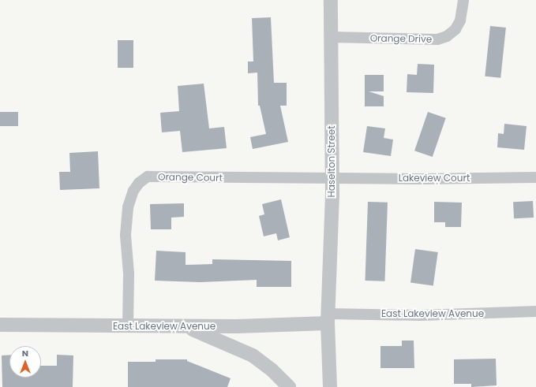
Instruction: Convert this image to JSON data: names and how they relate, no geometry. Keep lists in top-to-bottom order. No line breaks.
{"streets":{"street":["Orange Drive","Haselton Street","Orange Court","Lakeview Court","East Lakeview Avenue"]},"crossings":[["Orange Drive","Haselton Street"],["Haselton Street","Orange Court"],["Haselton Street","Lakeview Court"],["Haselton Street","East Lakeview Avenue"],["Orange Court","Lakeview Court"],["Orange Court","East Lakeview Avenue"]],"north":"top"}
